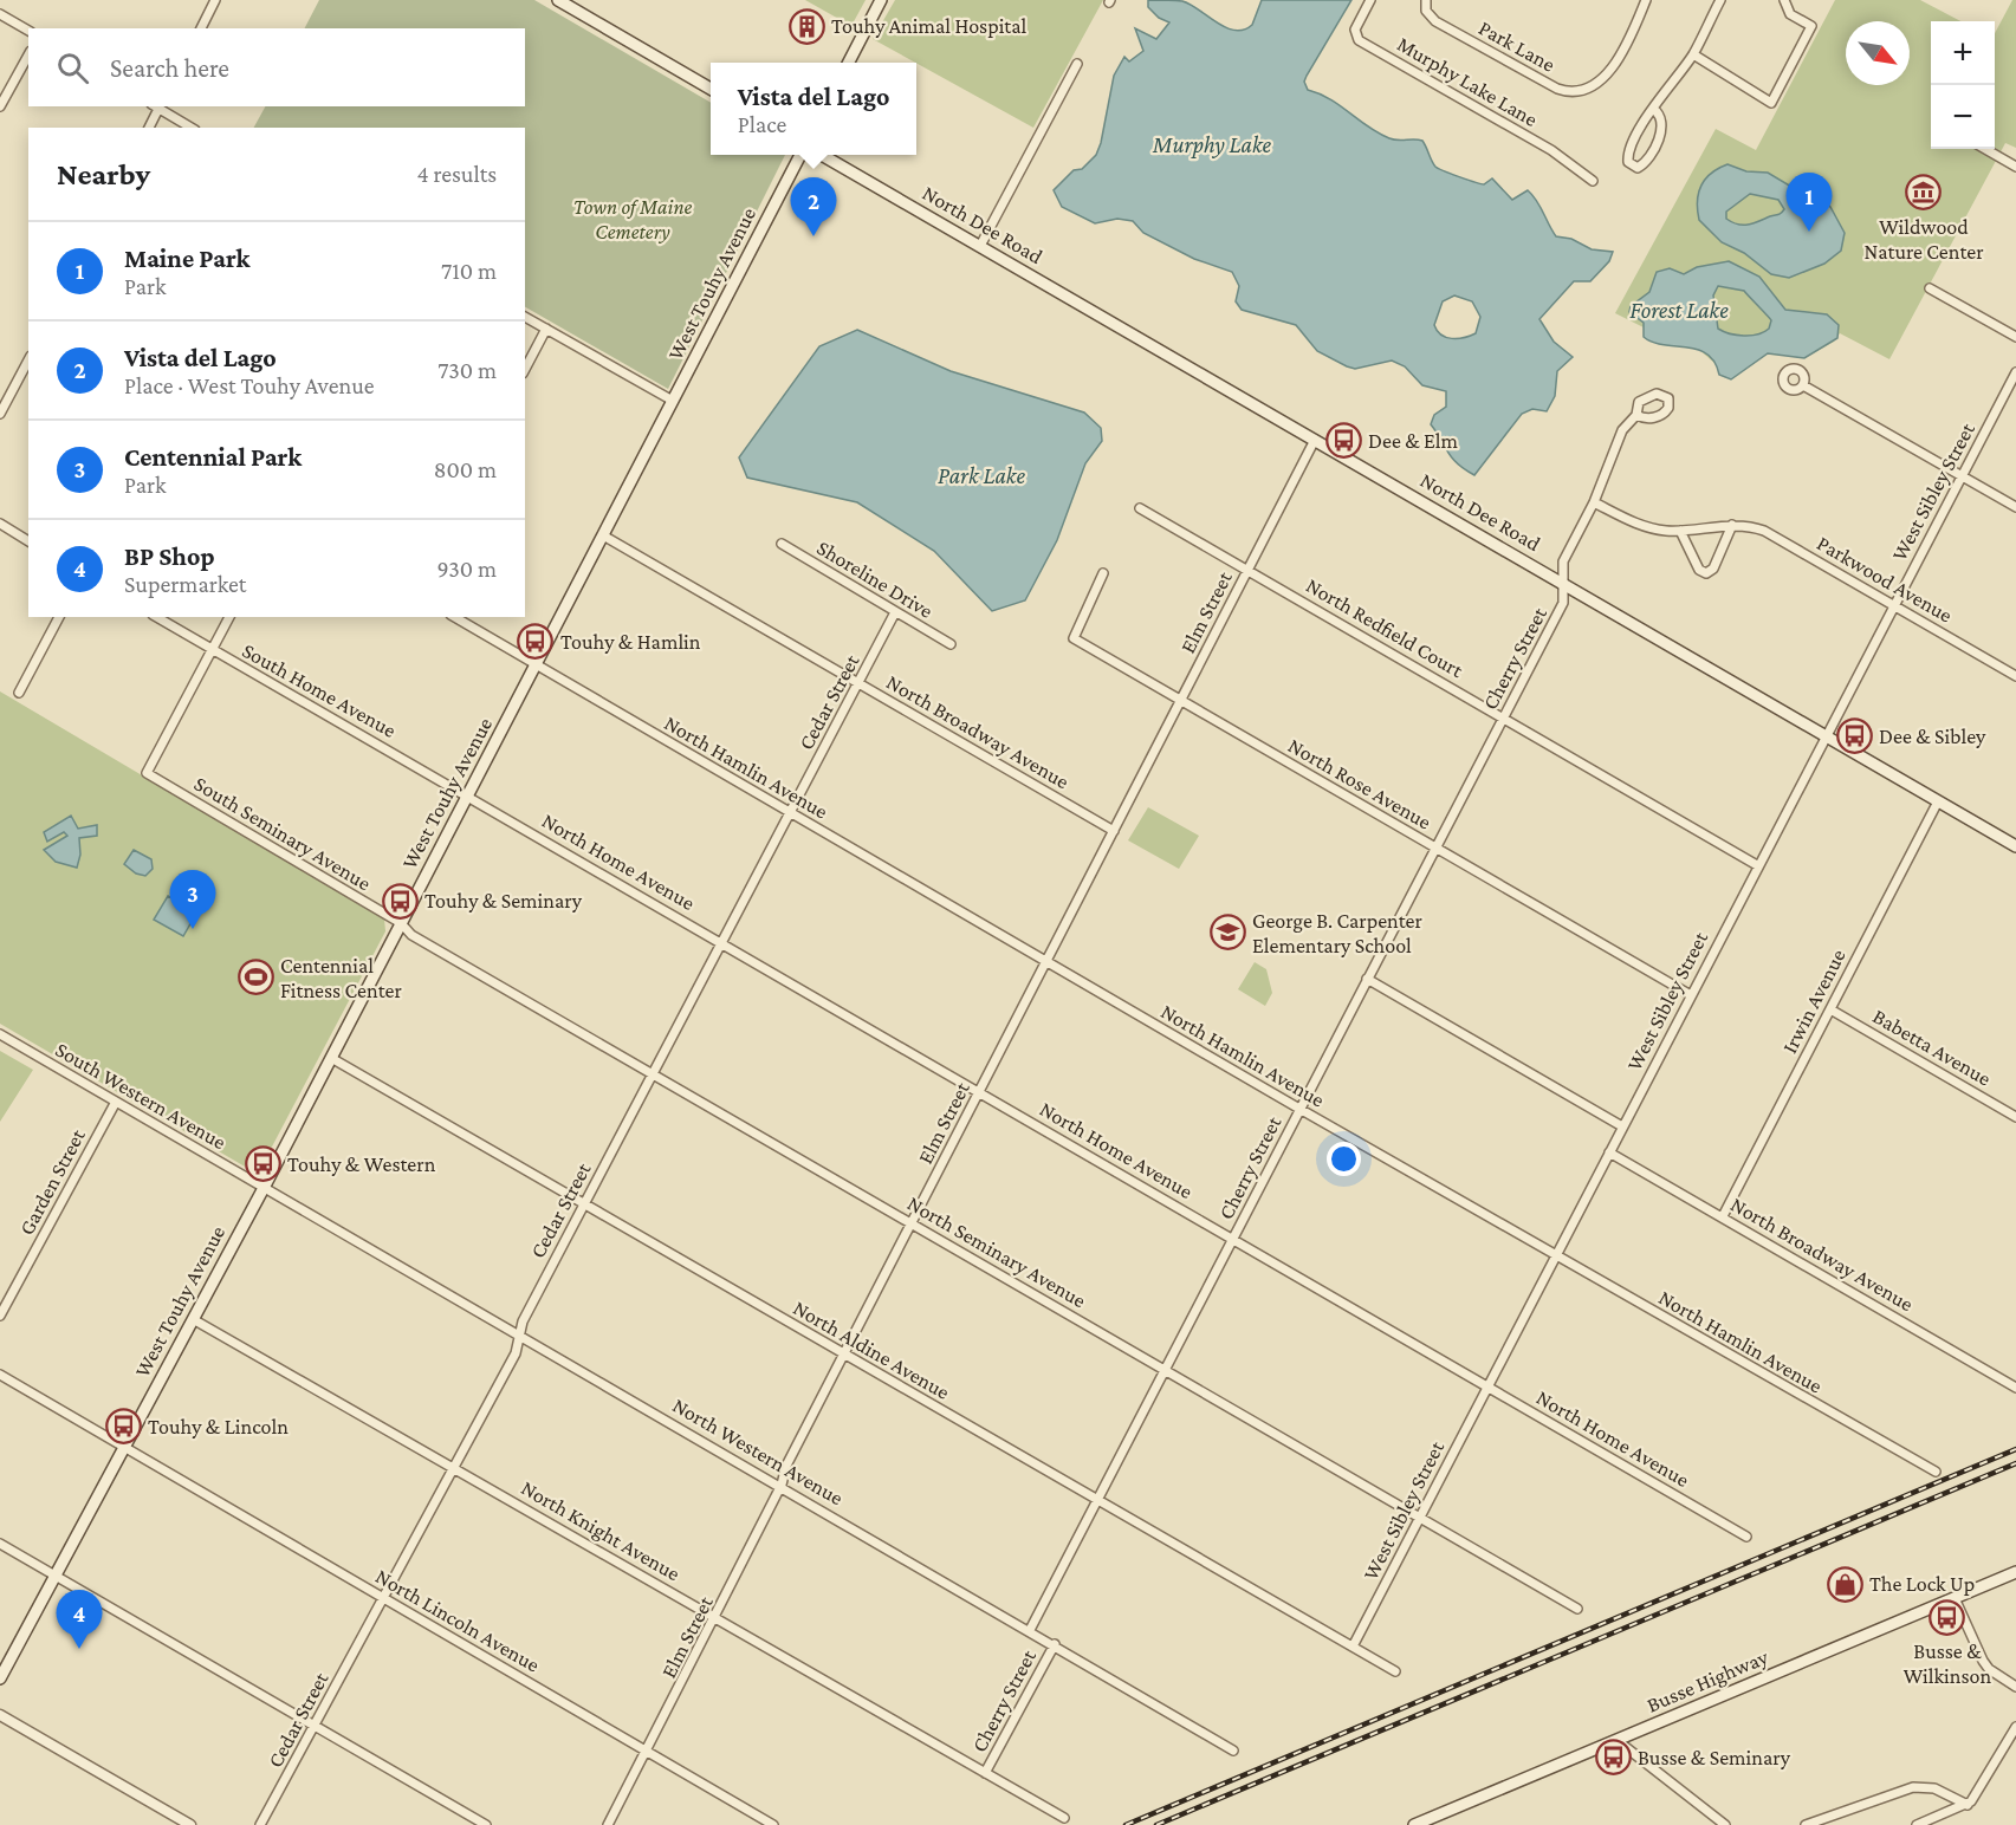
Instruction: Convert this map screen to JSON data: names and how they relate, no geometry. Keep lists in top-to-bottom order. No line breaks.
{"streets":{"main road":["North Dee Road","West Touhy Avenue","Busse Highway"],"street":["Park Lane","Murphy Lake Lane","West Sibley Street","Shoreline Drive","Parkwood Avenue","Elm Street","North Redfield Court","Cherry Street","South Home Avenue","Cedar Street","North Broadway Avenue","North Hamlin Avenue","North Rose Avenue","South Seminary Avenue","North Home Avenue","Irwin Avenue","Babetta Avenue","South Western Avenue","Garden Street","North Seminary Avenue","North Aldine Avenue","North Western Avenue","North Knight Avenue","North Lincoln Avenue"]},"crossings":[["North Dee Road","West Sibley Street"],["North Dee Road","Elm Street"],["North Dee Road","Cherry Street"],["North Dee Road","Irwin Avenue"],["West Touhy Avenue","South Home Avenue"],["West Touhy Avenue","North Broadway Avenue"],["West Touhy Avenue","North Hamlin Avenue"],["West Touhy Avenue","South Seminary Avenue"],["West Touhy Avenue","North Home Avenue"],["West Touhy Avenue","South Western Avenue"],["West Touhy Avenue","North Seminary Avenue"],["West Touhy Avenue","North Aldine Avenue"],["West Touhy Avenue","North Western Avenue"],["West Touhy Avenue","North Knight Avenue"],["West Touhy Avenue","North Lincoln Avenue"],["West Sibley Street","Parkwood Avenue"],["West Sibley Street","North Redfield Court"],["West Sibley Street","North Broadway Avenue"],["West Sibley Street","North Hamlin Avenue"],["West Sibley Street","North Rose Avenue"],["West Sibley Street","North Home Avenue"],["West Sibley Street","North Seminary Avenue"],["West Sibley Street","North Aldine Avenue"],["Shoreline Drive","Cedar Street"],["Parkwood Avenue","Cherry Street"],["Elm Street","North Redfield Court"],["Elm Street","North Broadway Avenue"],["Elm Street","North Hamlin Avenue"],["Elm Street","North Rose Avenue"],["Elm Street","North Home Avenue"],["Elm Street","North Seminary Avenue"],["Elm Street","North Aldine Avenue"],["Elm Street","North Western Avenue"],["Elm Street","North Knight Avenue"],["Elm Street","North Lincoln Avenue"],["North Redfield Court","Cherry Street"],["Cherry Street","North Hamlin Avenue"],["Cherry Street","North Rose Avenue"],["Cherry Street","North Home Avenue"],["Cherry Street","North Seminary Avenue"],["Cherry Street","North Aldine Avenue"],["Cherry Street","North Western Avenue"],["Cherry Street","North Knight Avenue"],["South Home Avenue","South Seminary Avenue"],["South Home Avenue","North Home Avenue"],["Cedar Street","North Broadway Avenue"],["Cedar Street","North Hamlin Avenue"],["Cedar Street","North Home Avenue"],["Cedar Street","North Seminary Avenue"],["Cedar Street","North Aldine Avenue"],["Cedar Street","North Western Avenue"],["Cedar Street","North Knight Avenue"],["Cedar Street","North Lincoln Avenue"],["North Broadway Avenue","Irwin Avenue"],["South Seminary Avenue","North Seminary Avenue"],["Irwin Avenue","Babetta Avenue"],["South Western Avenue","Garden Street"],["South Western Avenue","North Western Avenue"]],"water":["Murphy Lake","Forest Lake","Park Lake"],"parks":["Town of Maine Cemetery"],"places":{"building":["Touhy Animal Hospital"],"museum":["Wildwood Nature Center"],"bus stop":["Dee & Elm","Touhy & Hamlin","Dee & Sibley","Touhy & Seminary","Touhy & Western","Touhy & Lincoln","Busse & Wilkinson","Busse & Seminary"],"school or university":["George B. Carpenter Elementary School"],"sports":["Centennial Fitness Center"],"shop":["The Lock Up"]},"north":"bottom right","page":{"map_buttons":["+","−"],"search":"Search here","popup":["Vista del Lago","Place"],"heading":["Nearby","4 results"],"pins":["1","2","3","4"],"list":[{"mark":"1","name":"Maine Park","note":"Park","value":"710 m"},{"mark":"2","name":"Vista del Lago","note":"Place · West Touhy Avenue","value":"730 m"},{"mark":"3","name":"Centennial Park","note":"Park","value":"800 m"},{"mark":"4","name":"BP Shop","note":"Supermarket","value":"930 m"}]}}
